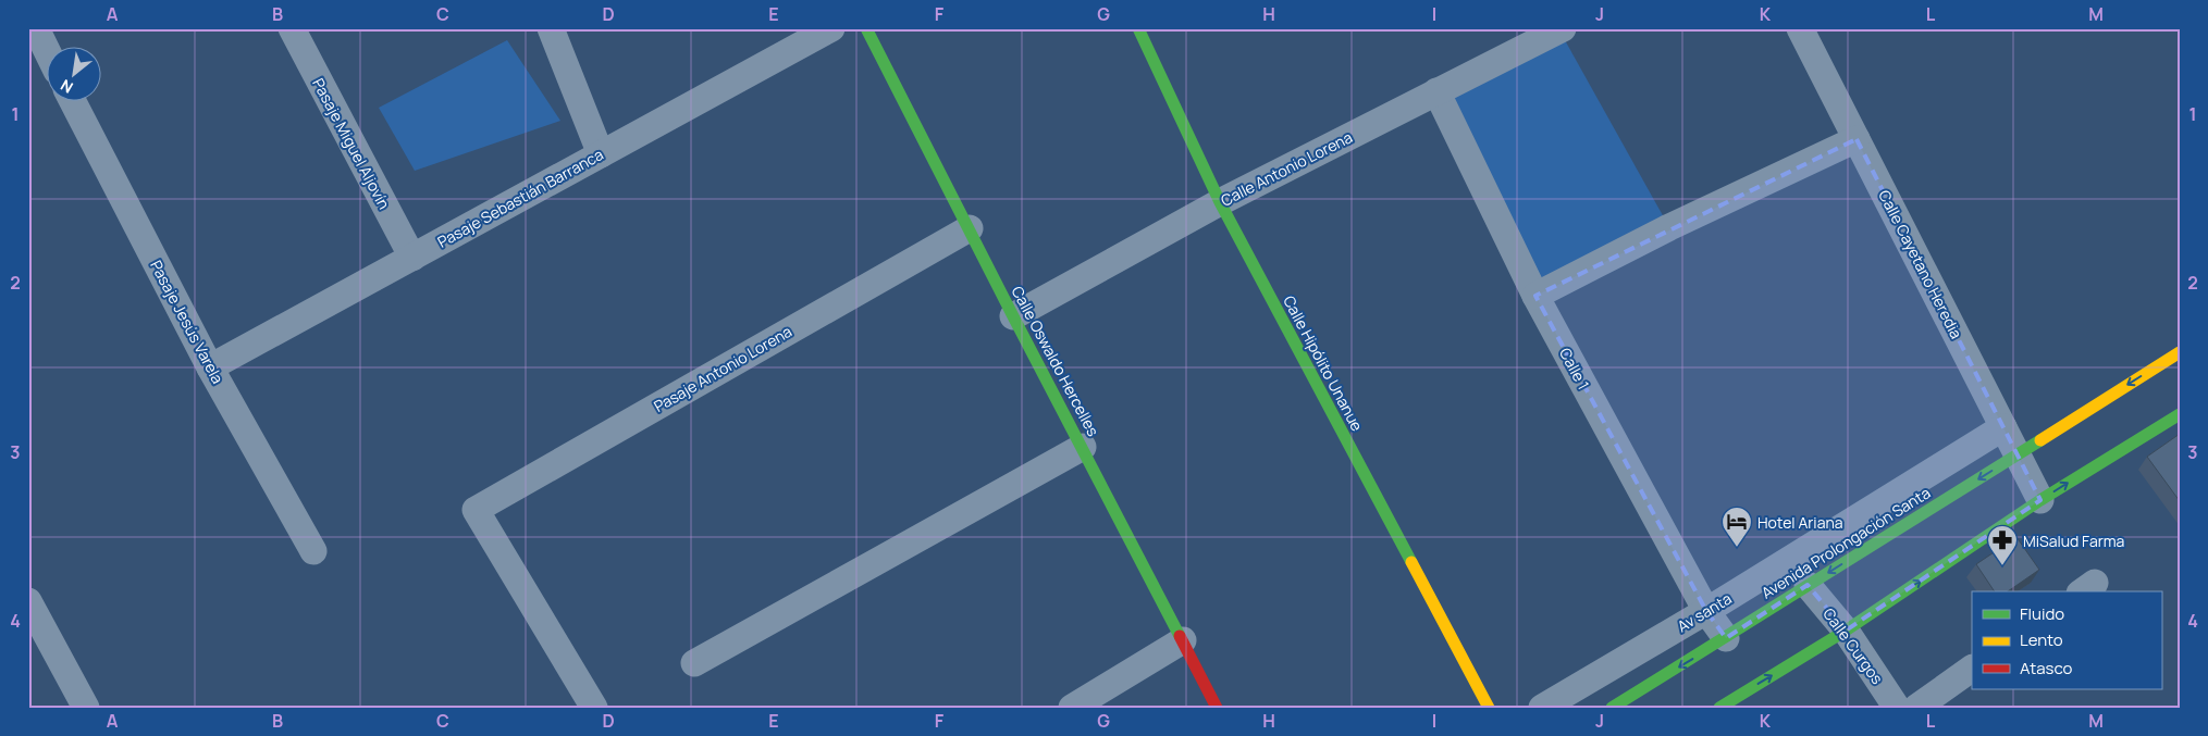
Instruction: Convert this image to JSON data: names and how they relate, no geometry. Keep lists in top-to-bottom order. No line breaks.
{"streets":{"street":["Pasaje Miguel Aljovín","Calle Antonio Lorena","Pasaje Sebastián Barranca","Calle Cayetano Heredia","Pasaje Jesús Varela","Calle Oswaldo Hercelles","Calle Hipólito Unanue","Pasaje Antonio Lorena","Calle 1","Avenida Prolongación Santa","Av santa","Calle Curgos"]},"crossings":[["Pasaje Miguel Aljovín","Pasaje Sebastián Barranca"],["Calle Antonio Lorena","Calle Oswaldo Hercelles"],["Calle Antonio Lorena","Calle Hipólito Unanue"],["Calle Antonio Lorena","Calle 1"],["Pasaje Sebastián Barranca","Pasaje Jesús Varela"],["Calle Cayetano Heredia","Avenida Prolongación Santa"],["Calle Cayetano Heredia","Av santa"],["Calle Oswaldo Hercelles","Pasaje Antonio Lorena"],["Calle 1","Avenida Prolongación Santa"],["Calle 1","Av santa"],["Avenida Prolongación Santa","Calle Curgos"]],"places":{"hotel":["Hotel Ariana"],"pharmacy":["MiSalud Farma"]},"legend":["Fluido","Lento","Atasco"],"north":"bottom left","grid":{"columns":["A","B","C","D","E","F","G","H","I","J","K","L","M"],"rows":["1","2","3","4"]}}
